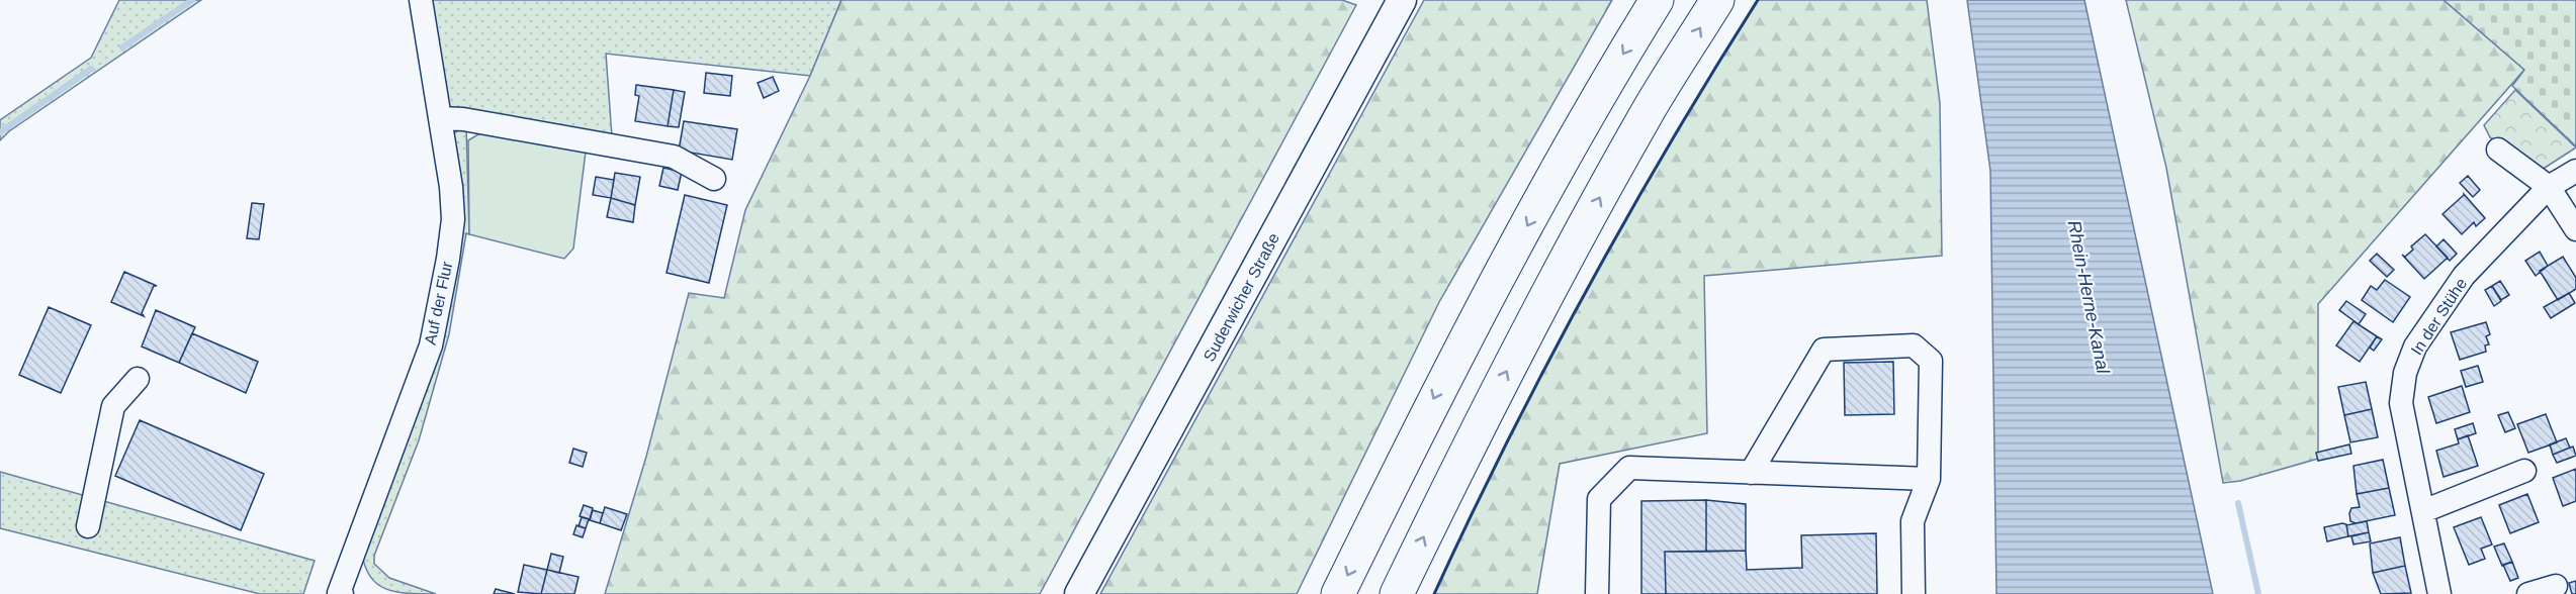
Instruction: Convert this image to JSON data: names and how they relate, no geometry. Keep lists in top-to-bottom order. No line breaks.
{"streets":{"main road":["Suderwicher Straße"],"street":["Auf der Flur","In der Stühe"]},"water":["Rhein-Herne-Kanal"]}
